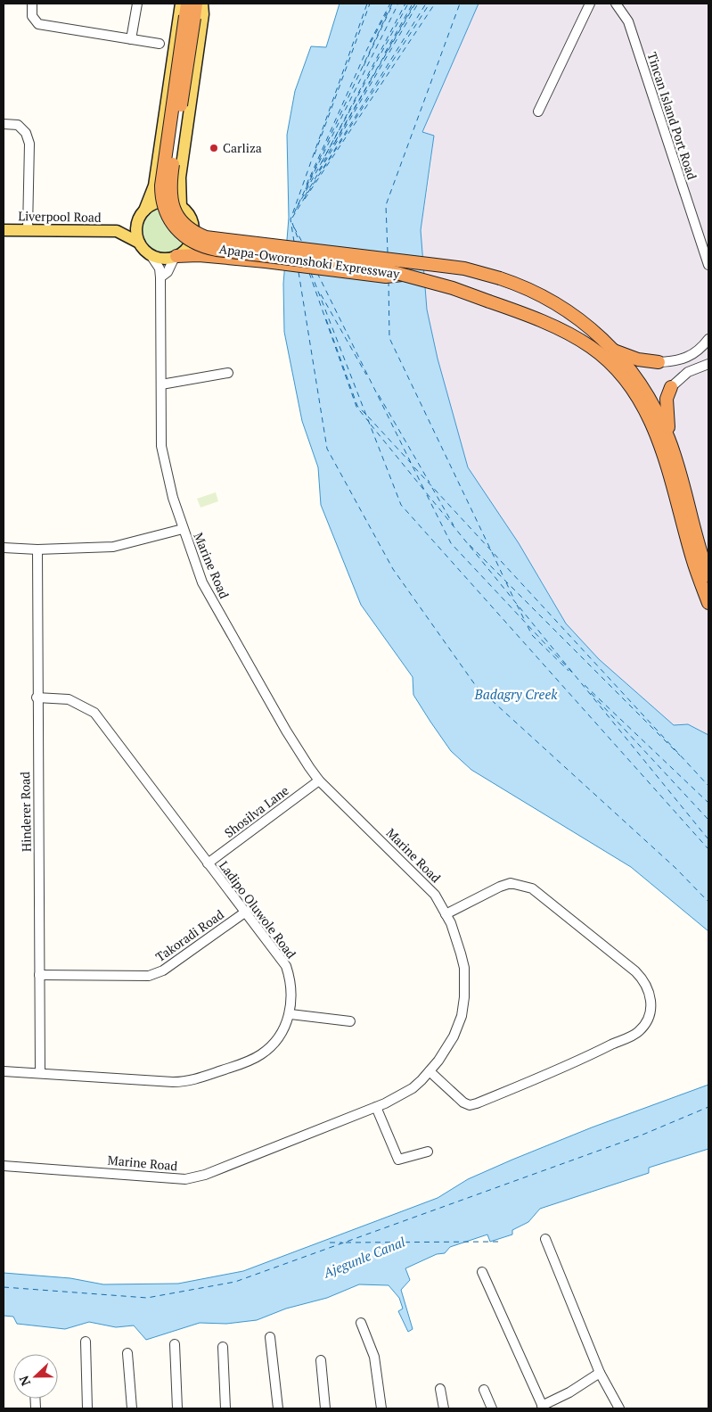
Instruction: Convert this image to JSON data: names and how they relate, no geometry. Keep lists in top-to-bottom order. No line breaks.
{"streets":{"highway":["Apapa-Oworonshoki Expressway"],"main road":["Liverpool Road"],"street":["Tincan Island Port Road","Marine Road","Hinderer Road","Shosilva Lane","Ladipo Oluwole Road","Takoradi Road"]},"crossings":[["Marine Road","Shosilva Lane"],["Hinderer Road","Ladipo Oluwole Road"],["Hinderer Road","Takoradi Road"],["Shosilva Lane","Ladipo Oluwole Road"],["Ladipo Oluwole Road","Takoradi Road"]],"water":["Badagry Creek","Ajegunle Canal"],"places":["Carliza"],"north":"left"}
